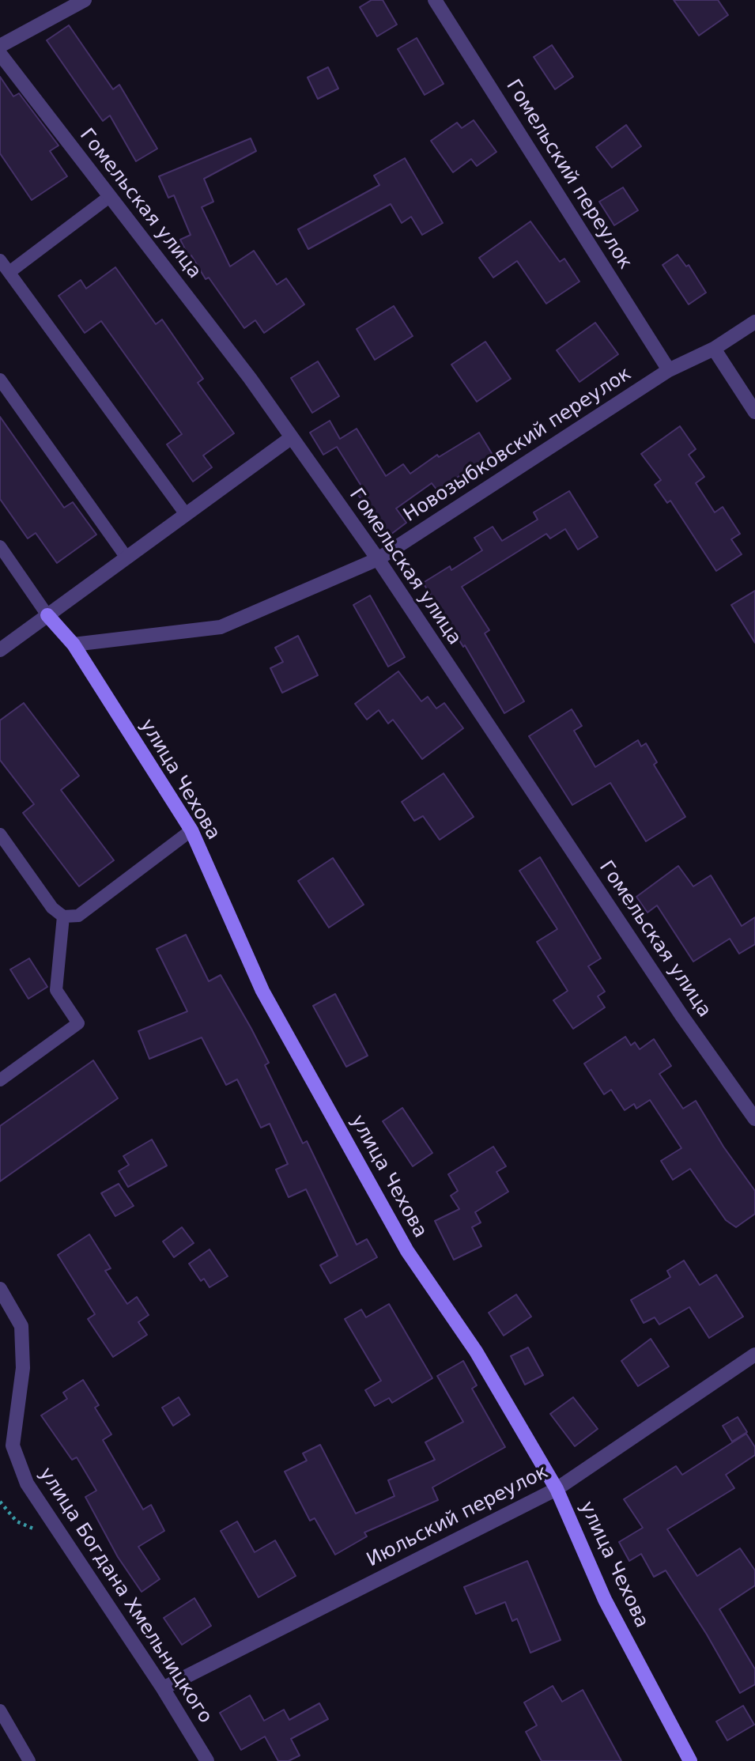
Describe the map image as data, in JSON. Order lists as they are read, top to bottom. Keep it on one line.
{"streets":{"street":["Гомельский переулок","Гомельская улица","Новозыбковский переулок","улица Чехова","Июльский переулок","улица Богдана Хмельницкого"]},"crossings":[["Гомельский переулок","Новозыбковский переулок"],["Гомельская улица","Новозыбковский переулок"],["Новозыбковский переулок","улица Чехова"],["улица Чехова","Июльский переулок"],["Июльский переулок","улица Богдана Хмельницкого"]]}
